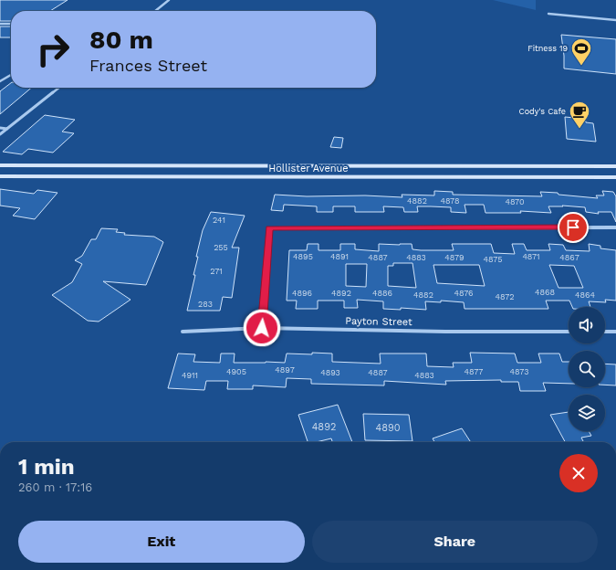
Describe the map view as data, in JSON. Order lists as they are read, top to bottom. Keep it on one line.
{"streets":{"main road":["Hollister Avenue"],"street":["Payton Street"]},"places":{"sports":["Fitness 19"],"cafe":["Cody's Cafe"]},"house_numbers":["4882","4878","4870","241","255","4895","4891","4871","4887","4883","4879","4867","4875","271","4868","4896","4892","4886","4876","4882","4864","4872","283","4897","4905","4877","4873","4893","4887","4911","4883","4892","4890"],"page":{"turn":["80 m","Frances Street"],"heading":["1 min","260 m · 17:16"],"buttons":["Exit","Share"]}}
